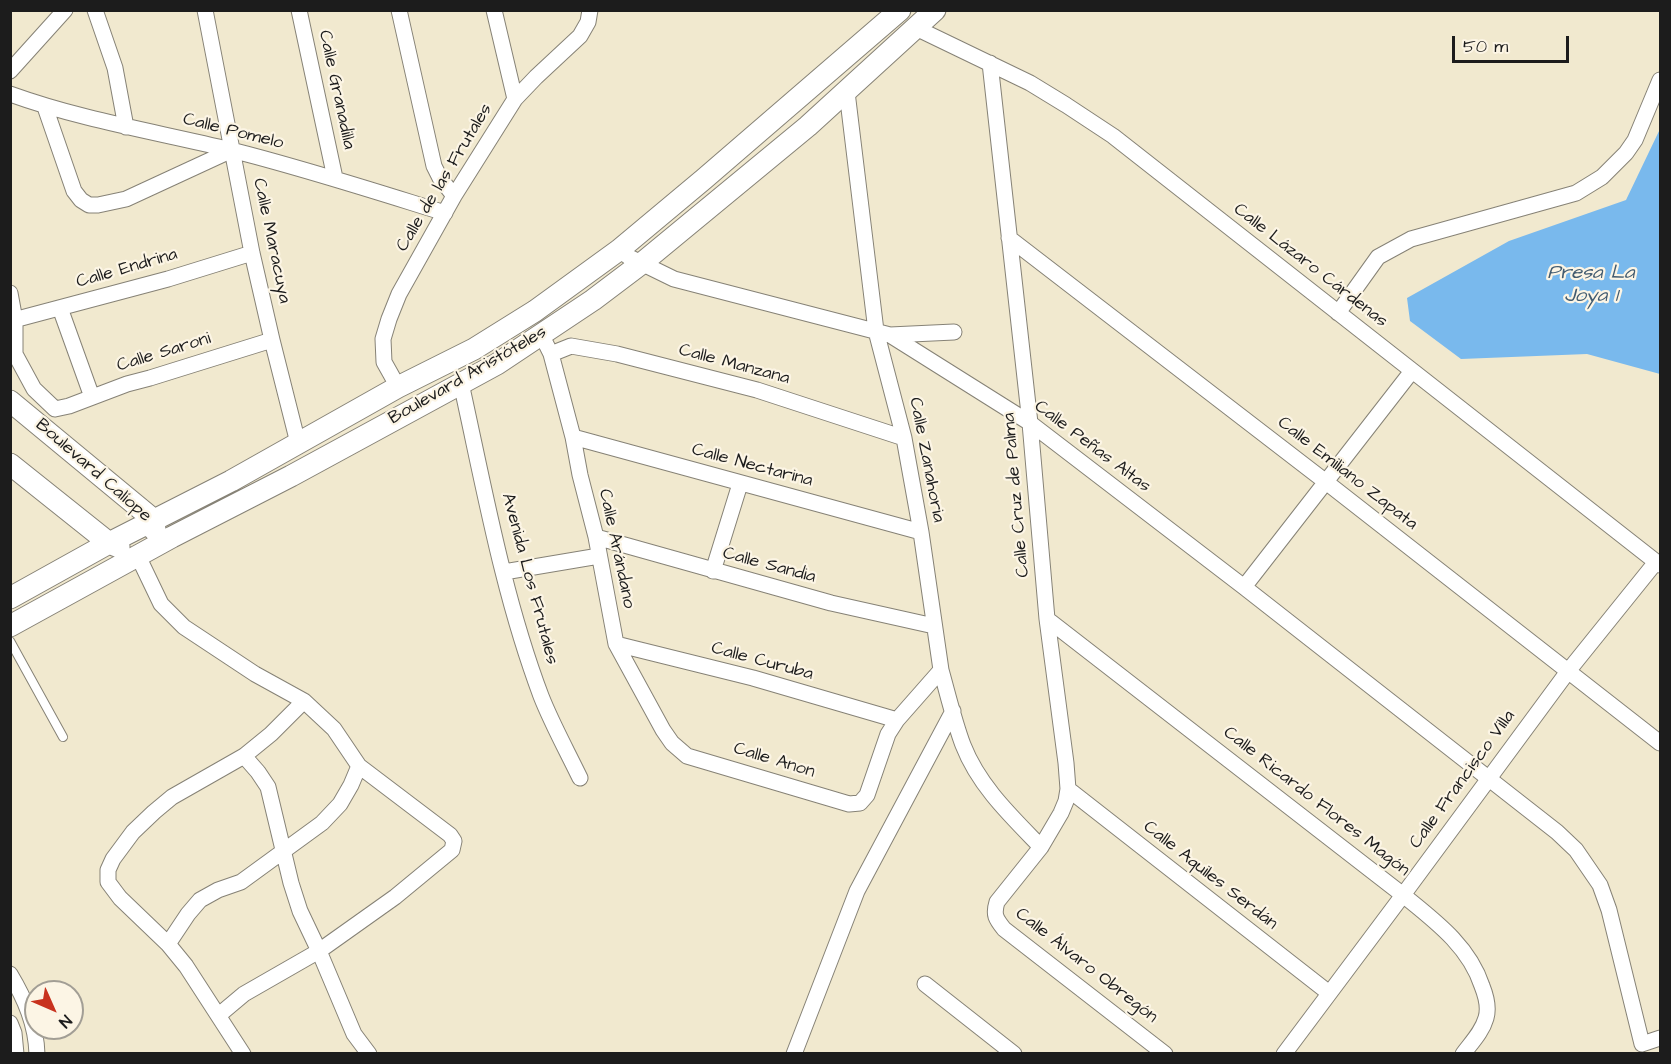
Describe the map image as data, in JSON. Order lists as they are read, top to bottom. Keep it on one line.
{"streets":{"street":["Calle Granadilla","Calle Pomelo","Calle de las Frutales","Calle Maracuya","Calle Lázaro Cárdenas","Calle Endrina","Calle Saroni","Calle Manzana","Boulevard Aristóteles","Calle Peñas Altas","Calle Zanahoria","Calle Nectarina","Boulevard Calíope","Calle Emiliano Zapata","Calle Cruz de Palma","Calle Arándano","Calle Sandia","Avenida Los Frutales","Calle Curuba","Calle Anon","Calle Francisco Villa","Calle Ricardo Flores Magón","Calle Aquiles Serdán","Calle Álvaro Obregón"]},"crossings":[["Calle Granadilla","Calle Pomelo"],["Calle Pomelo","Calle de las Frutales"],["Calle Pomelo","Calle Maracuya"],["Calle de las Frutales","Boulevard Aristóteles"],["Calle Maracuya","Calle Endrina"],["Calle Maracuya","Calle Saroni"],["Calle Maracuya","Boulevard Aristóteles"],["Calle Lázaro Cárdenas","Boulevard Aristóteles"],["Calle Lázaro Cárdenas","Calle Cruz de Palma"],["Calle Lázaro Cárdenas","Calle Francisco Villa"],["Calle Saroni","Boulevard Calíope"],["Calle Manzana","Calle Zanahoria"],["Calle Manzana","Calle Arándano"],["Boulevard Aristóteles","Calle Peñas Altas"],["Boulevard Aristóteles","Calle Zanahoria"],["Boulevard Aristóteles","Boulevard Calíope"],["Boulevard Aristóteles","Calle Arándano"],["Boulevard Aristóteles","Avenida Los Frutales"],["Calle Peñas Altas","Calle Zanahoria"],["Calle Peñas Altas","Calle Cruz de Palma"],["Calle Peñas Altas","Calle Francisco Villa"],["Calle Zanahoria","Calle Nectarina"],["Calle Zanahoria","Calle Cruz de Palma"],["Calle Zanahoria","Calle Sandia"],["Calle Nectarina","Calle Arándano"],["Calle Emiliano Zapata","Calle Cruz de Palma"],["Calle Emiliano Zapata","Calle Francisco Villa"],["Calle Cruz de Palma","Calle Ricardo Flores Magón"],["Calle Cruz de Palma","Calle Aquiles Serdán"],["Calle Cruz de Palma","Calle Álvaro Obregón"],["Calle Arándano","Calle Sandia"],["Calle Arándano","Calle Curuba"],["Calle Arándano","Calle Anon"],["Calle Curuba","Calle Anon"],["Calle Francisco Villa","Calle Ricardo Flores Magón"],["Calle Francisco Villa","Calle Aquiles Serdán"]],"water":["Presa La Joya 1"],"scale_bar":"50 m","north":"bottom right"}
